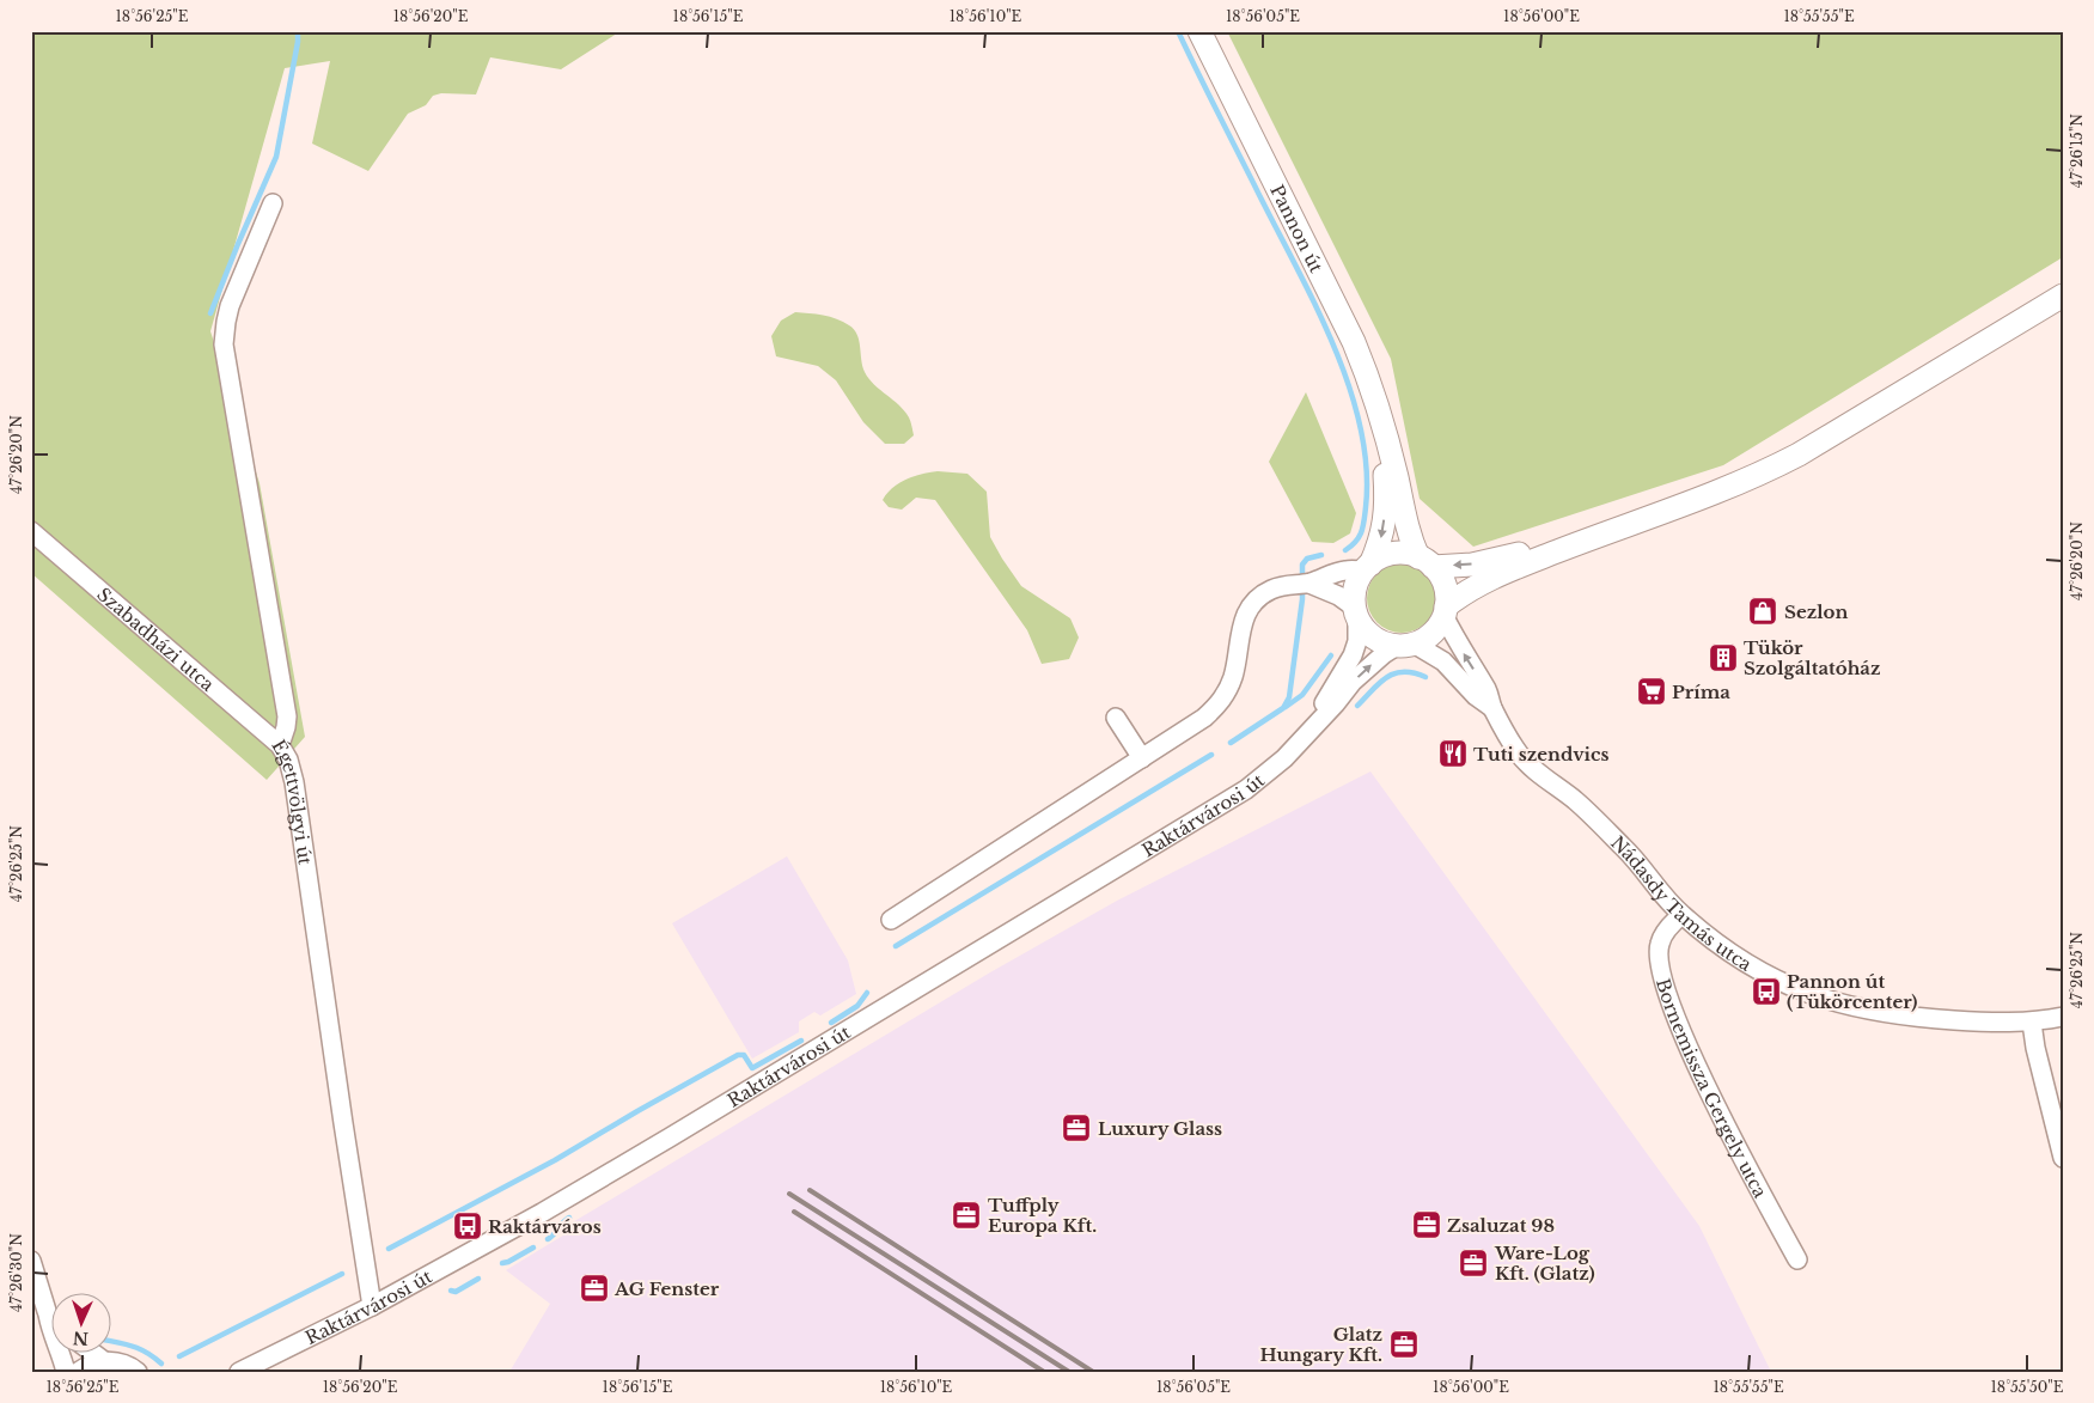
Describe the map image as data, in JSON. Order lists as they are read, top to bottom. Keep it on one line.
{"streets":{"main road":["Pannon út","Raktárvárosi út"],"street":["Szabadházi utca","Égettvölgyi út","Nádasdy Tamás utca","Bornemissza Gergely utca"]},"crossings":[["Pannon út","Raktárvárosi út"],["Pannon út","Nádasdy Tamás utca"],["Szabadházi utca","Égettvölgyi út"],["Égettvölgyi út","Raktárvárosi út"],["Raktárvárosi út","Nádasdy Tamás utca"],["Nádasdy Tamás utca","Bornemissza Gergely utca"]],"places":{"shop":["Sezlon"],"building":["Tükör Szolgáltatóház"],"supermarket":["Príma"],"restaurant":["Tuti szendvics"],"bus stop":["Pannon út (Tükörcenter)","Raktárváros"],"office":["Luxury Glass","Tuffply Europa Kft.","Zsaluzat 98","Ware-Log Kft. (Glatz)","AG Fenster","Glatz Hungary Kft."]},"north":"bottom","coordinates":["18°56'25\"E","18°56'20\"E","18°56'15\"E","18°56'10\"E","18°56'05\"E","18°56'00\"E","18°55'55\"E","47°26'15\"N","47°26'20\"N","47°26'25\"N","47°26'30\"N","18°55'50\"E"]}
